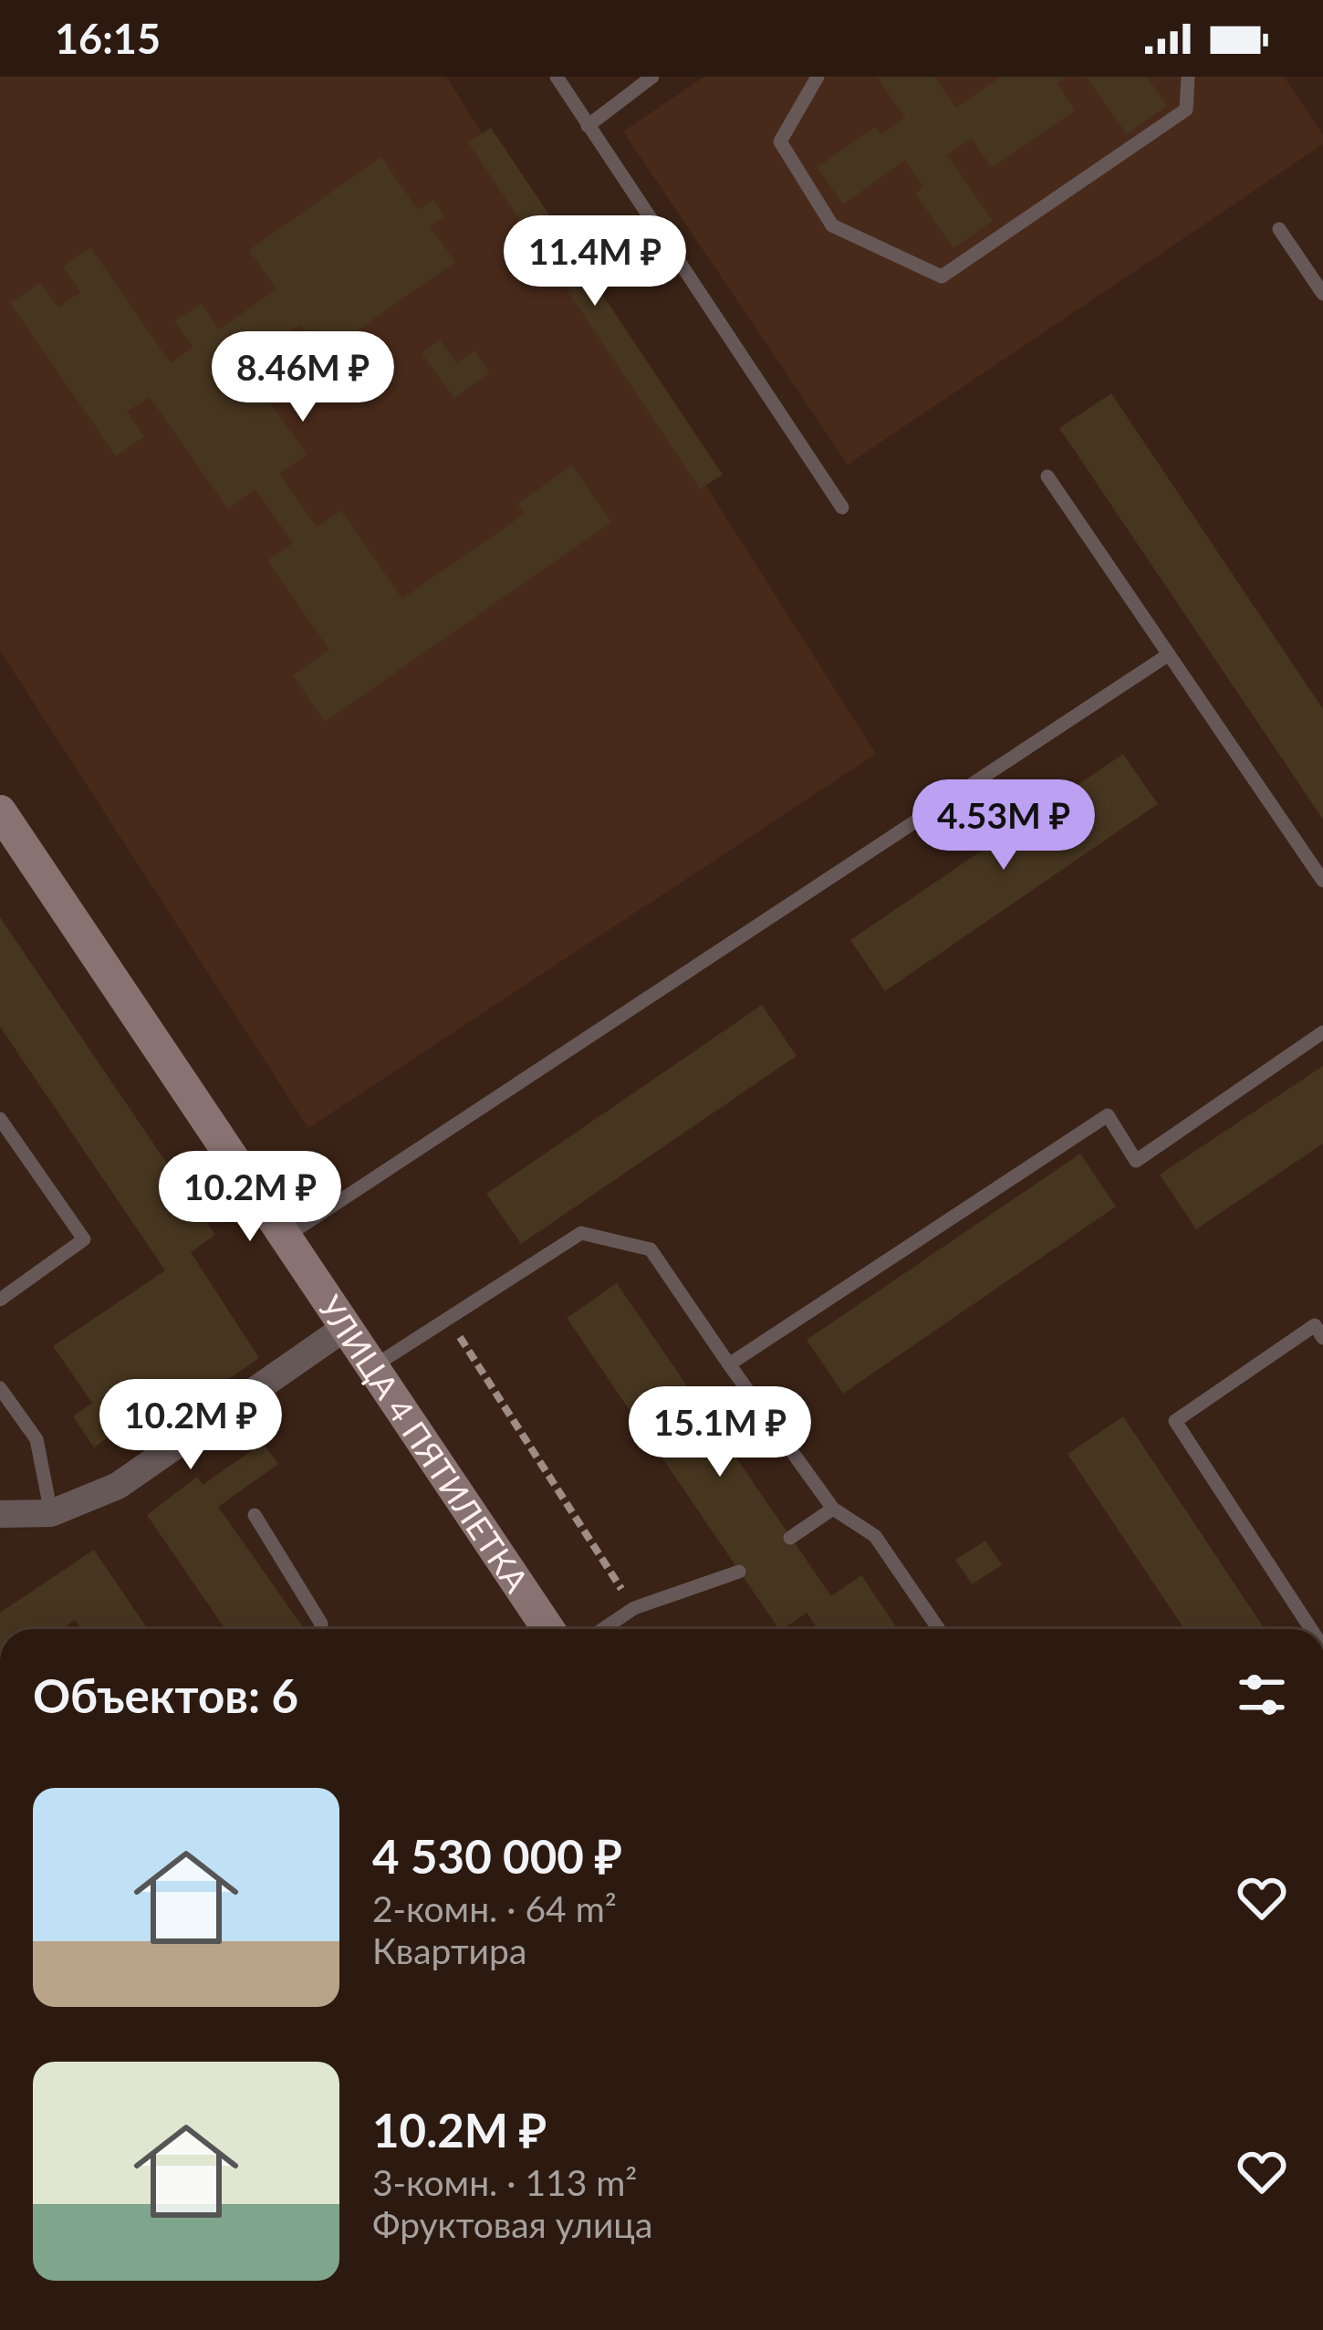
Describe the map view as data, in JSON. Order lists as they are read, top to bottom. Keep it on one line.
{"streets":{"main road":["УЛИЦА 4 ПЯТИЛЕТКА"]},"page":{"status":"16:15","price":["11.4M ₽","8.46M ₽","4.53M ₽","10.2M ₽","10.2M ₽","15.1M ₽"],"heading":"Объектов: 6","list":[{"name":"4 530 000 ₽","note":"2-комн. · 64 m² · Квартира"},{"name":"10.2M ₽","note":"3-комн. · 113 m² · Фруктовая улица"}]}}
